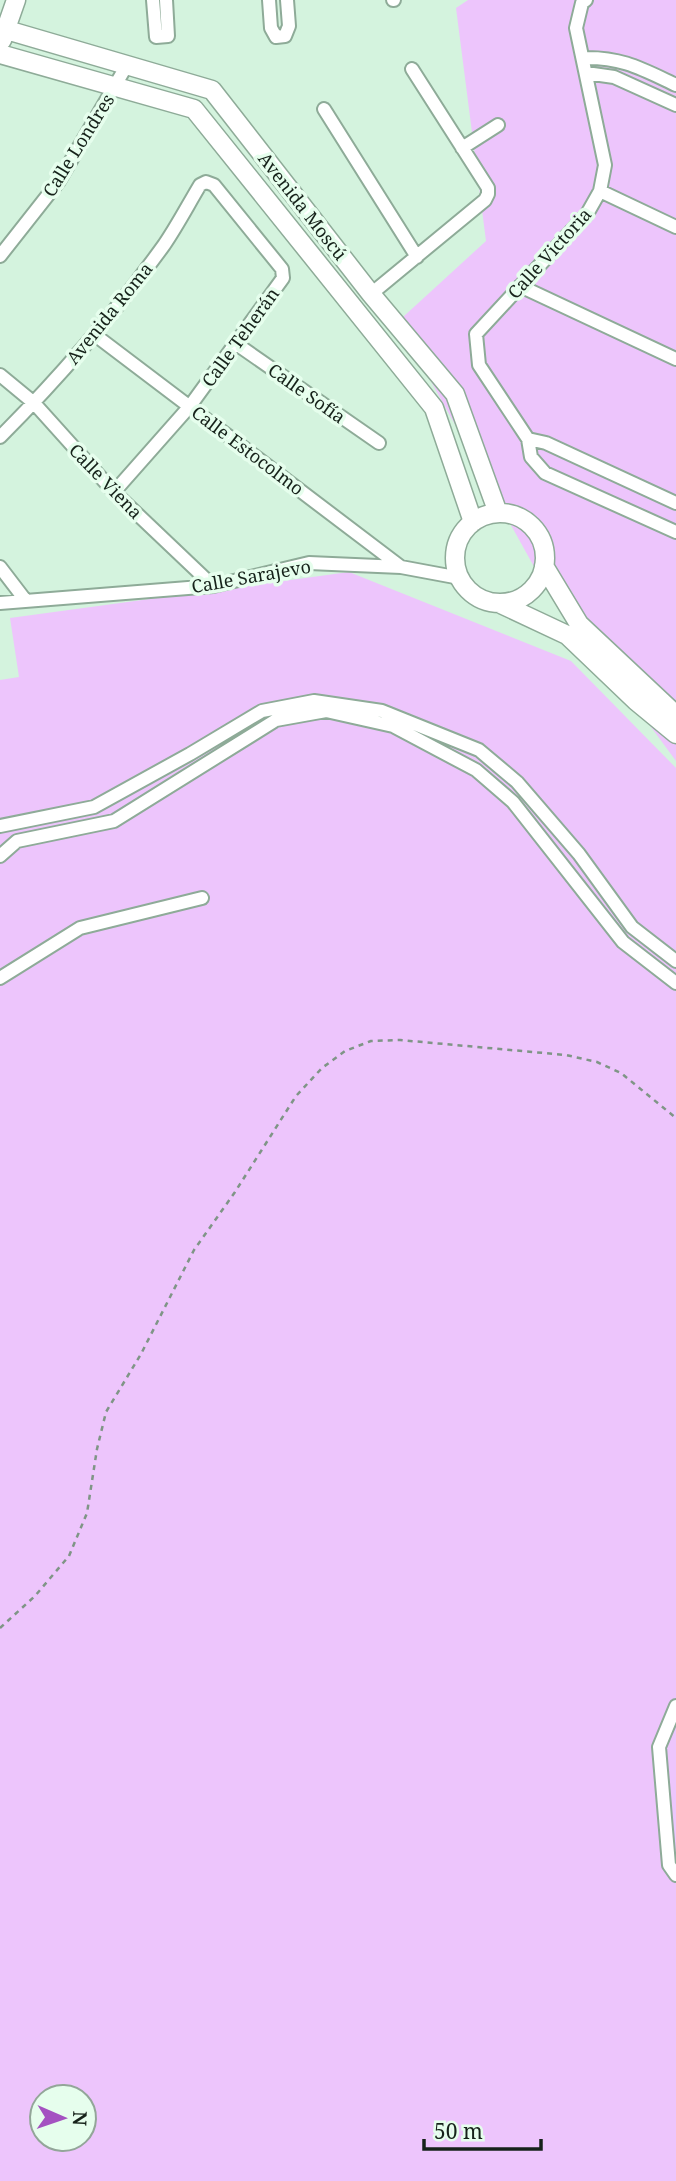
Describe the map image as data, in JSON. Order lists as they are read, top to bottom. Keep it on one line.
{"streets":{"street":["Calle Londres","Avenida Moscú","Calle Victoria","Avenida Roma","Calle Teherán","Calle Sofía","Calle Estocolmo","Calle Viena","Calle Sarajevo"]},"crossings":[["Calle Londres","Avenida Moscú"],["Avenida Moscú","Calle Sarajevo"],["Avenida Roma","Calle Teherán"],["Avenida Roma","Calle Estocolmo"],["Avenida Roma","Calle Viena"],["Calle Teherán","Calle Sofía"],["Calle Teherán","Calle Estocolmo"],["Calle Teherán","Calle Viena"],["Calle Estocolmo","Calle Sarajevo"],["Calle Viena","Calle Sarajevo"]],"scale_bar":"50 m","north":"right"}
